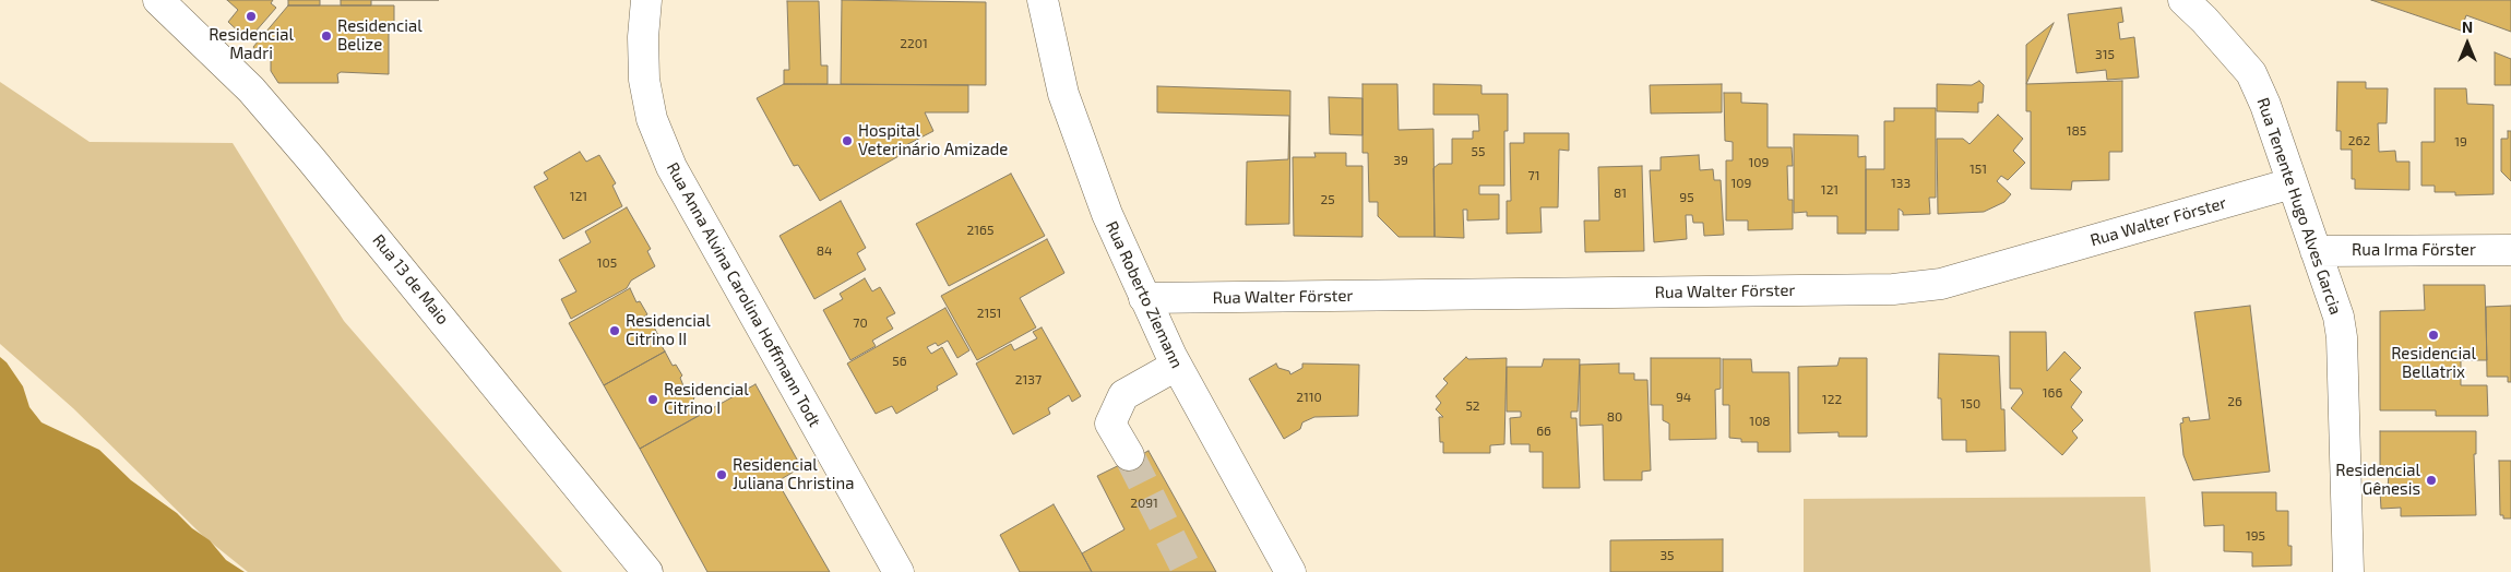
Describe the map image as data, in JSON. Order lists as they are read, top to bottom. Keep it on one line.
{"streets":{"street":["Rua Tenente Hugo Alves Garcia","Rua Walter Förster","Rua Irma Förster","Rua 13 de Maio","Rua Anna Alvina Carolina Hoffmann Todt","Rua Roberto Ziemann"]},"crossings":[["Rua Tenente Hugo Alves Garcia","Rua Walter Förster"],["Rua Tenente Hugo Alves Garcia","Rua Irma Förster"],["Rua Walter Förster","Rua Roberto Ziemann"]],"places":["Residencial Madri","Residencial Belize","Hospital Veterinário Amizade","Residencial Citrino II","Residencial Bellatrix","Residencial Citrino I","Residencial Juliana Christina","Residencial Gênesis"],"house_numbers":["2201","315","185","262","19","55","39","109","151","71","109","133","121","81","121","95","25","2165","84","105","2151","70","56","2137","166","2110","94","122","26","150","52","80","108","66","2091","195","35"],"north":"top"}
